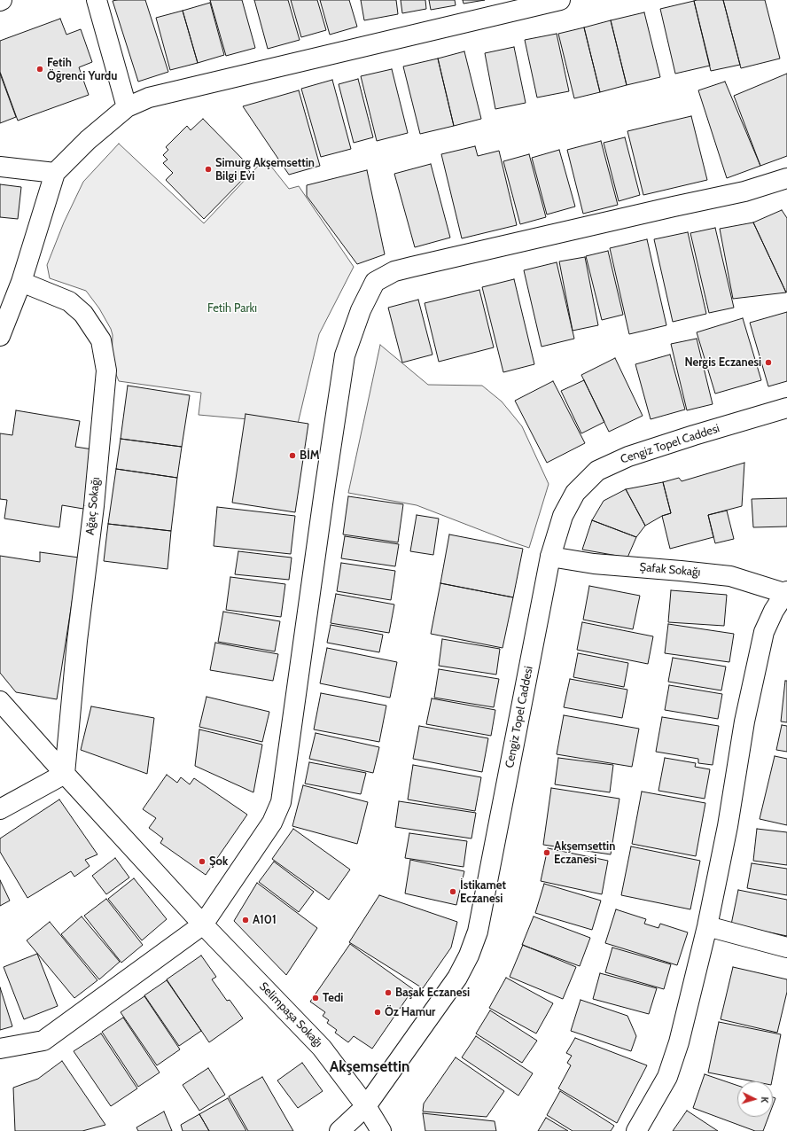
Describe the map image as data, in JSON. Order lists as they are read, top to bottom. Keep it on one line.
{"streets":{"street":["Cengiz Topel Caddesi","Ağaç Sokağı","Şafak Sokağı","Selimpaşa Sokağı"]},"crossings":[["Cengiz Topel Caddesi","Şafak Sokağı"],["Cengiz Topel Caddesi","Selimpaşa Sokağı"],["Ağaç Sokağı","Selimpaşa Sokağı"]],"districts":["Akşemsettin"],"parks":["Fetih Parkı"],"places":["Fetih Öğrenci Yurdu","Simurg Akşemsettin Bilgi Evi","Nergis Eczanesi","BİM","Akşemsettin Eczanesi","Şok","İstikamet Eczanesi","A101","Başak Eczanesi","Tedi","Öz Hamur"],"north":"right"}
